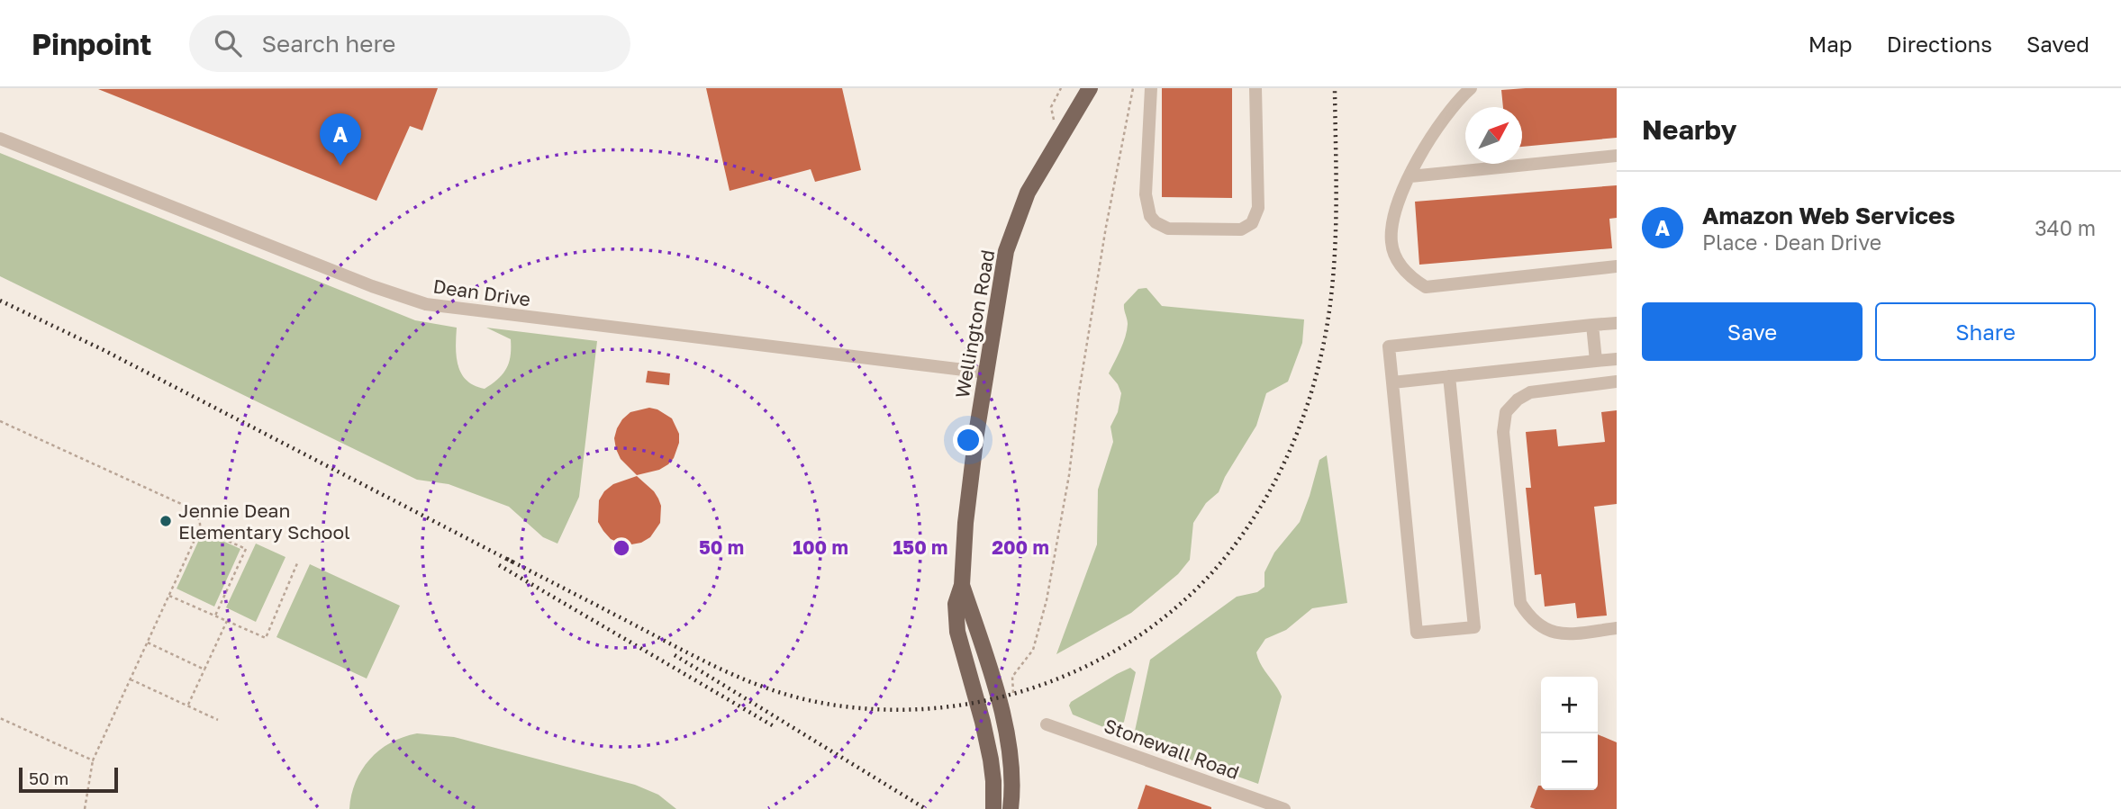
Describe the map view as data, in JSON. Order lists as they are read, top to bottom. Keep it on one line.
{"streets":{"main road":["Wellington Road"],"street":["Dean Drive","Stonewall Road"]},"crossings":[["Dean Drive","Wellington Road"]],"places":["Jennie Dean Elementary School"],"scale_bar":"50 m","north":"top right","page":{"header":"Pinpoint","search":"Search here","nav":["Map","Directions","Saved"],"heading":"Nearby","pins":"A","list":[{"mark":"A","name":"Amazon Web Services","note":"Place · Dean Drive","value":"340 m"}],"buttons":["Save","Share"],"map_buttons":["+","−"],"scale":"50 m"},"rings":["50 m","100 m","150 m","200 m"]}
